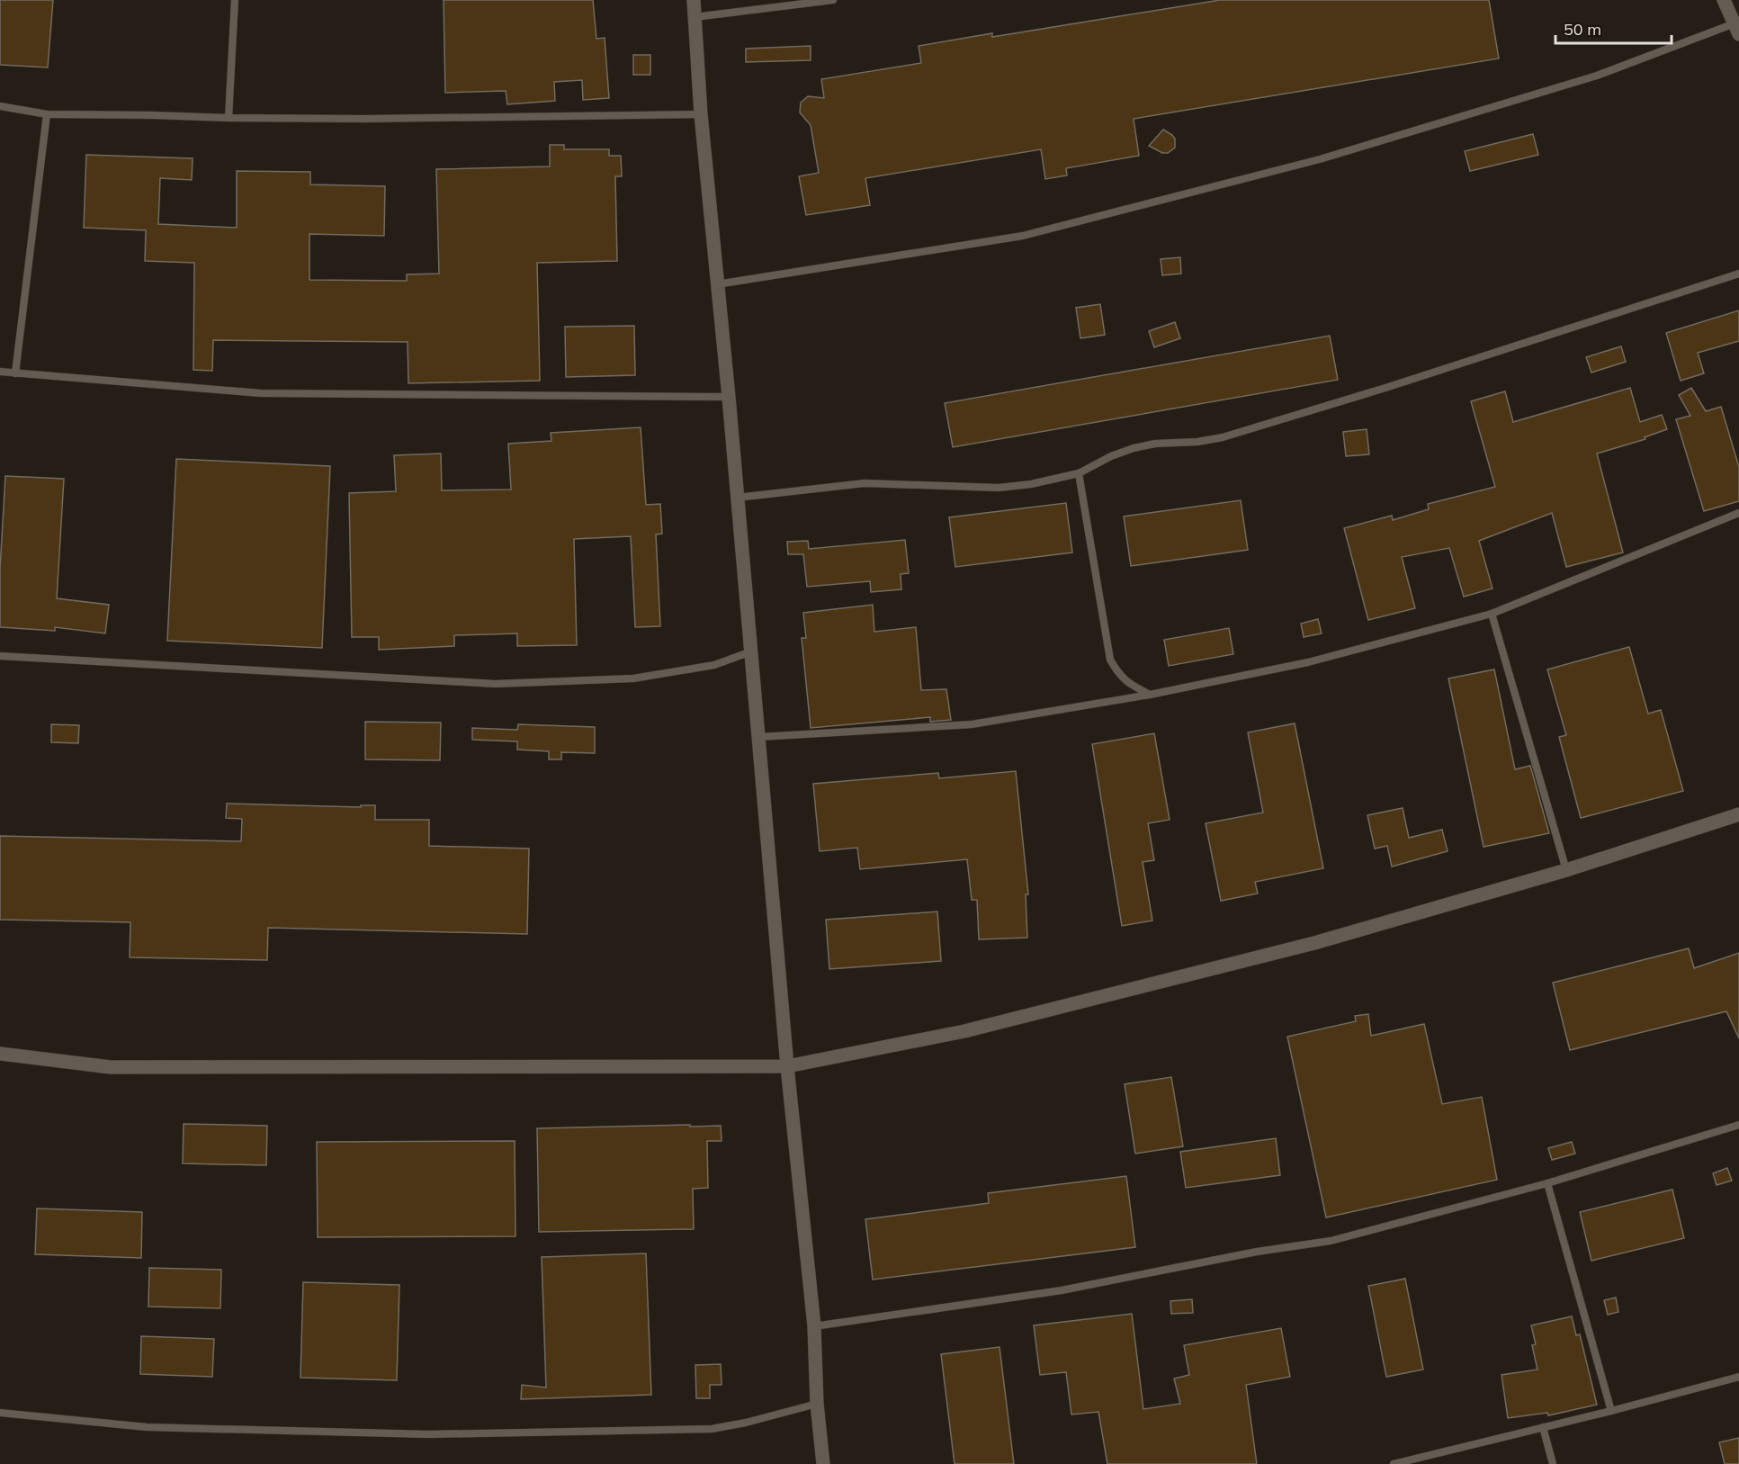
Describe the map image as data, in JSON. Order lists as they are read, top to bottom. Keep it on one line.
{"scale_bar":"50 m"}
